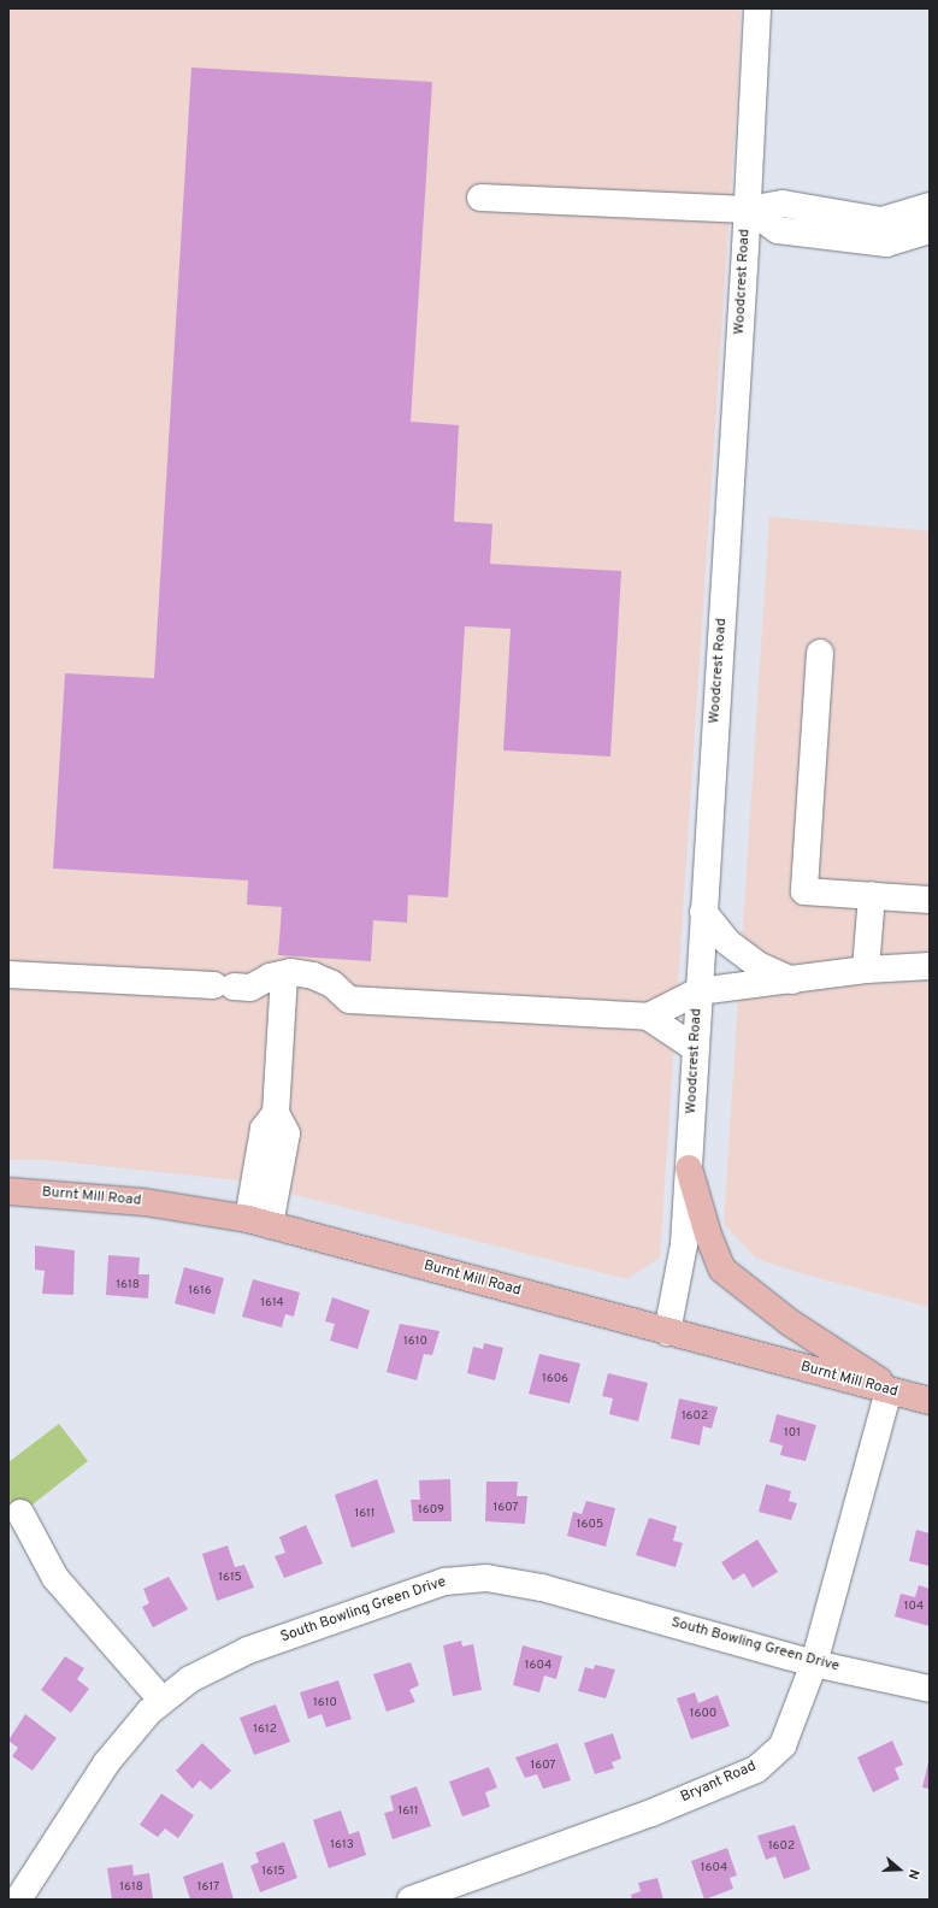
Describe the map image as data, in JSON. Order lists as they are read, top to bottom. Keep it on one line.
{"streets":{"main road":["Burnt Mill Road"],"street":["Woodcrest Road","South Bowling Green Drive","Bryant Road"]},"crossings":[["Woodcrest Road","Burnt Mill Road"],["Burnt Mill Road","Bryant Road"],["South Bowling Green Drive","Bryant Road"]],"house_numbers":["1618","1616","1614","1610","1606","1602","101","1607","1609","1611","1605","1615","104","1604","1610","1600","1612","1607","1611","1613","1602","1604","1615","1618","1617"],"north":"right"}
